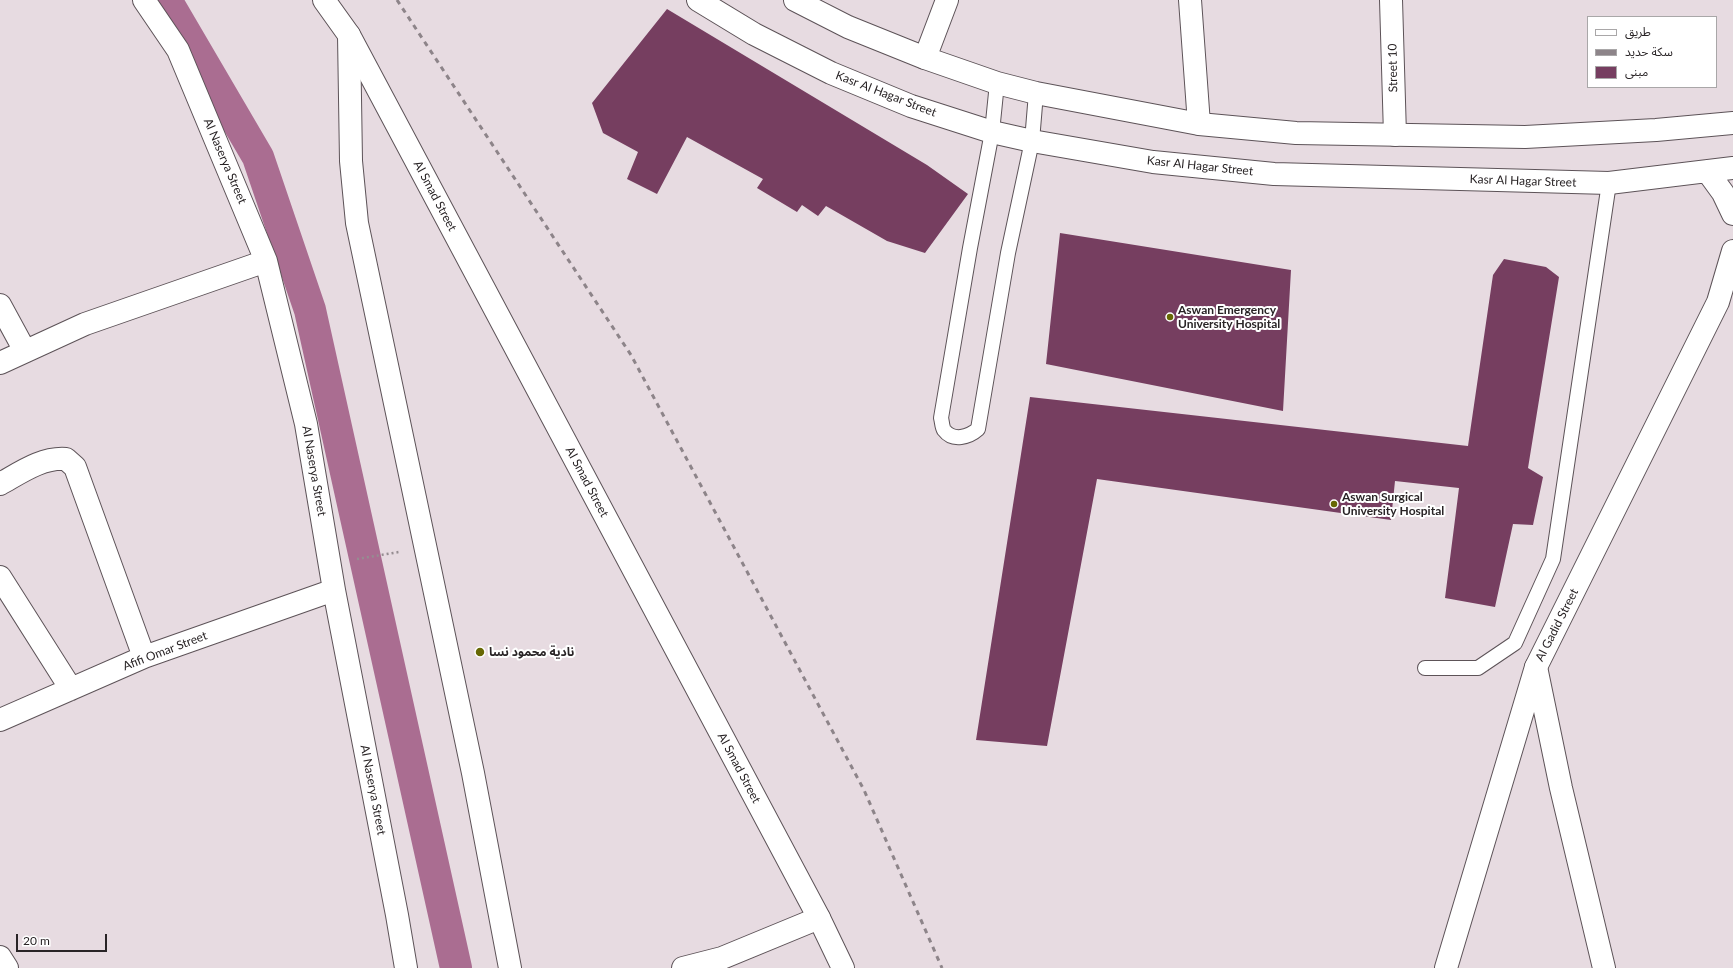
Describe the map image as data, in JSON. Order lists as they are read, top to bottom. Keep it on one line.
{"streets":{"main road":["Street 10","Kasr Al Hagar Street","Al Naserya Street","Al Smad Street","Al Gadid Street","Afifi Omar Street"]},"crossings":[["Al Naserya Street","Afifi Omar Street"]],"places":["Aswan Emergency University Hospital","Aswan Surgical University Hospital","نادية محمود نسا"],"legend":["طريق","سكة حديد","مبنى"],"scale_bar":"20 m"}
